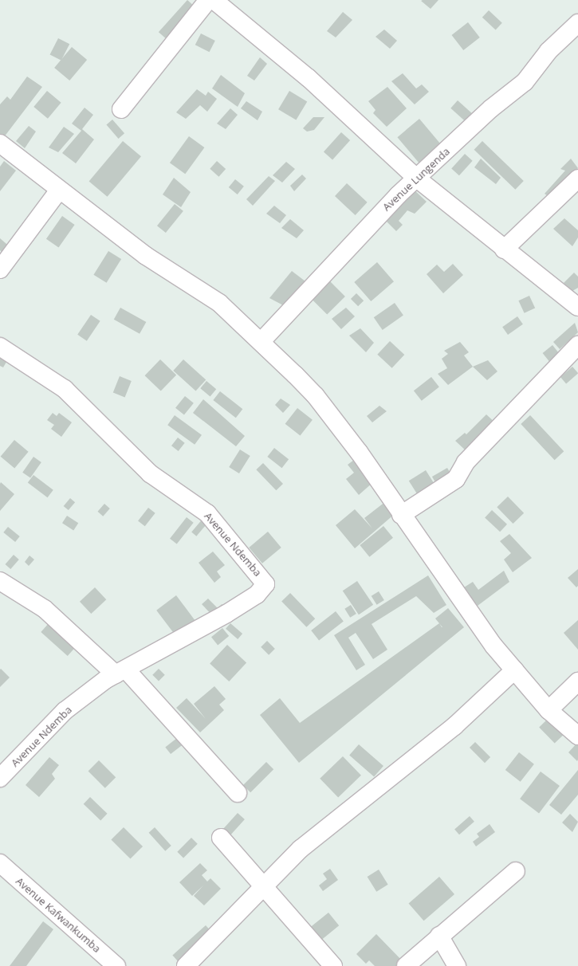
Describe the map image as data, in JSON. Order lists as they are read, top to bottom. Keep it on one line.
{"streets":{"street":["Avenue Lungenda","Avenue Ndemba","Avenue Kafwankumba"]}}
